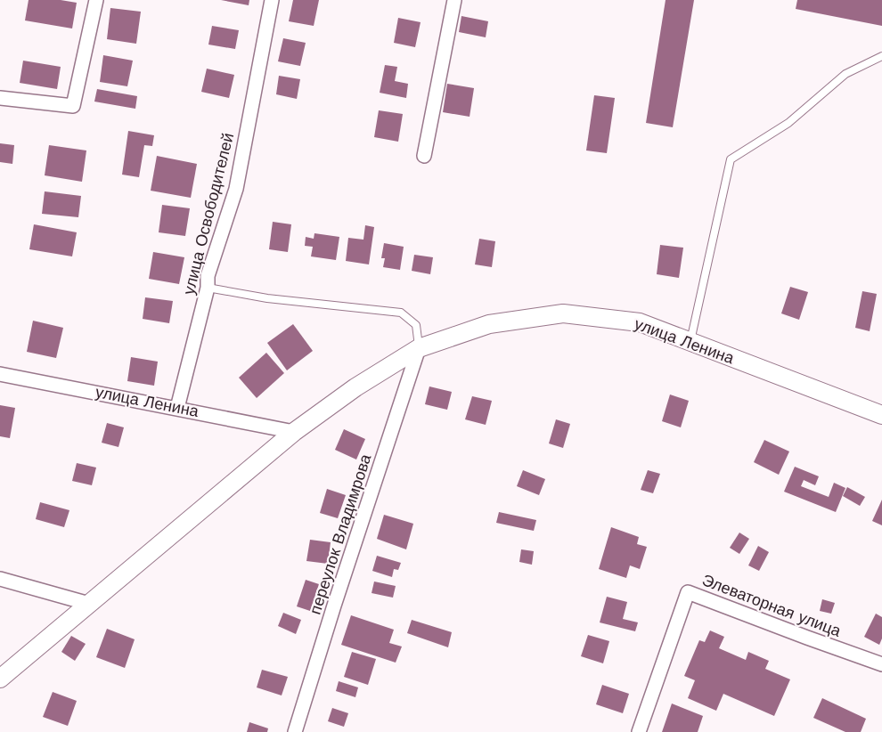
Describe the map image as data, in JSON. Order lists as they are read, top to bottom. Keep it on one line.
{"streets":{"main road":["улица Ленина"],"street":["улица Освободителей","переулок Владимрова","Элеваторная улица"]},"crossings":[["улица Освободителей","улица Ленина"],["улица Ленина","переулок Владимрова"]]}
